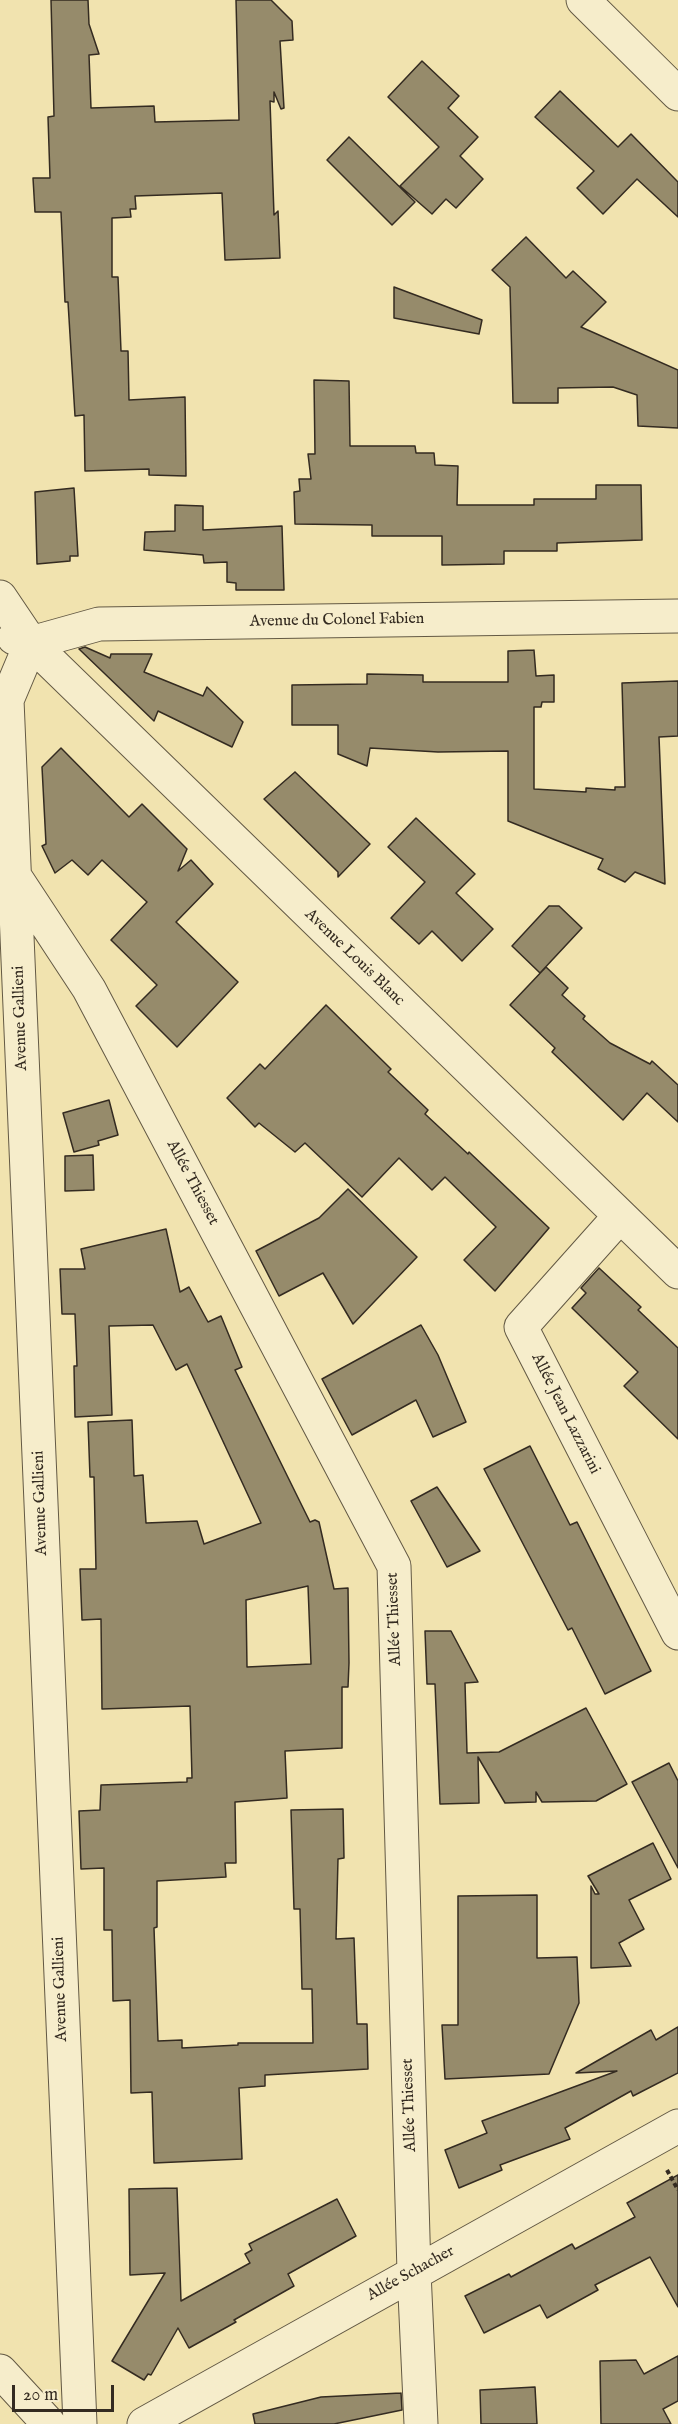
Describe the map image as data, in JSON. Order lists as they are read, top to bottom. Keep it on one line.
{"streets":{"street":["Avenue du Colonel Fabien","Avenue Louis Blanc","Avenue Gallieni","Allée Thiesset","Allée Jean Lazzarini","Allée Schacher"]},"crossings":[["Avenue du Colonel Fabien","Avenue Louis Blanc"],["Avenue du Colonel Fabien","Avenue Gallieni"],["Avenue Louis Blanc","Avenue Gallieni"],["Avenue Louis Blanc","Allée Jean Lazzarini"],["Avenue Gallieni","Allée Thiesset"],["Allée Thiesset","Allée Schacher"]],"scale_bar":"20 m"}
